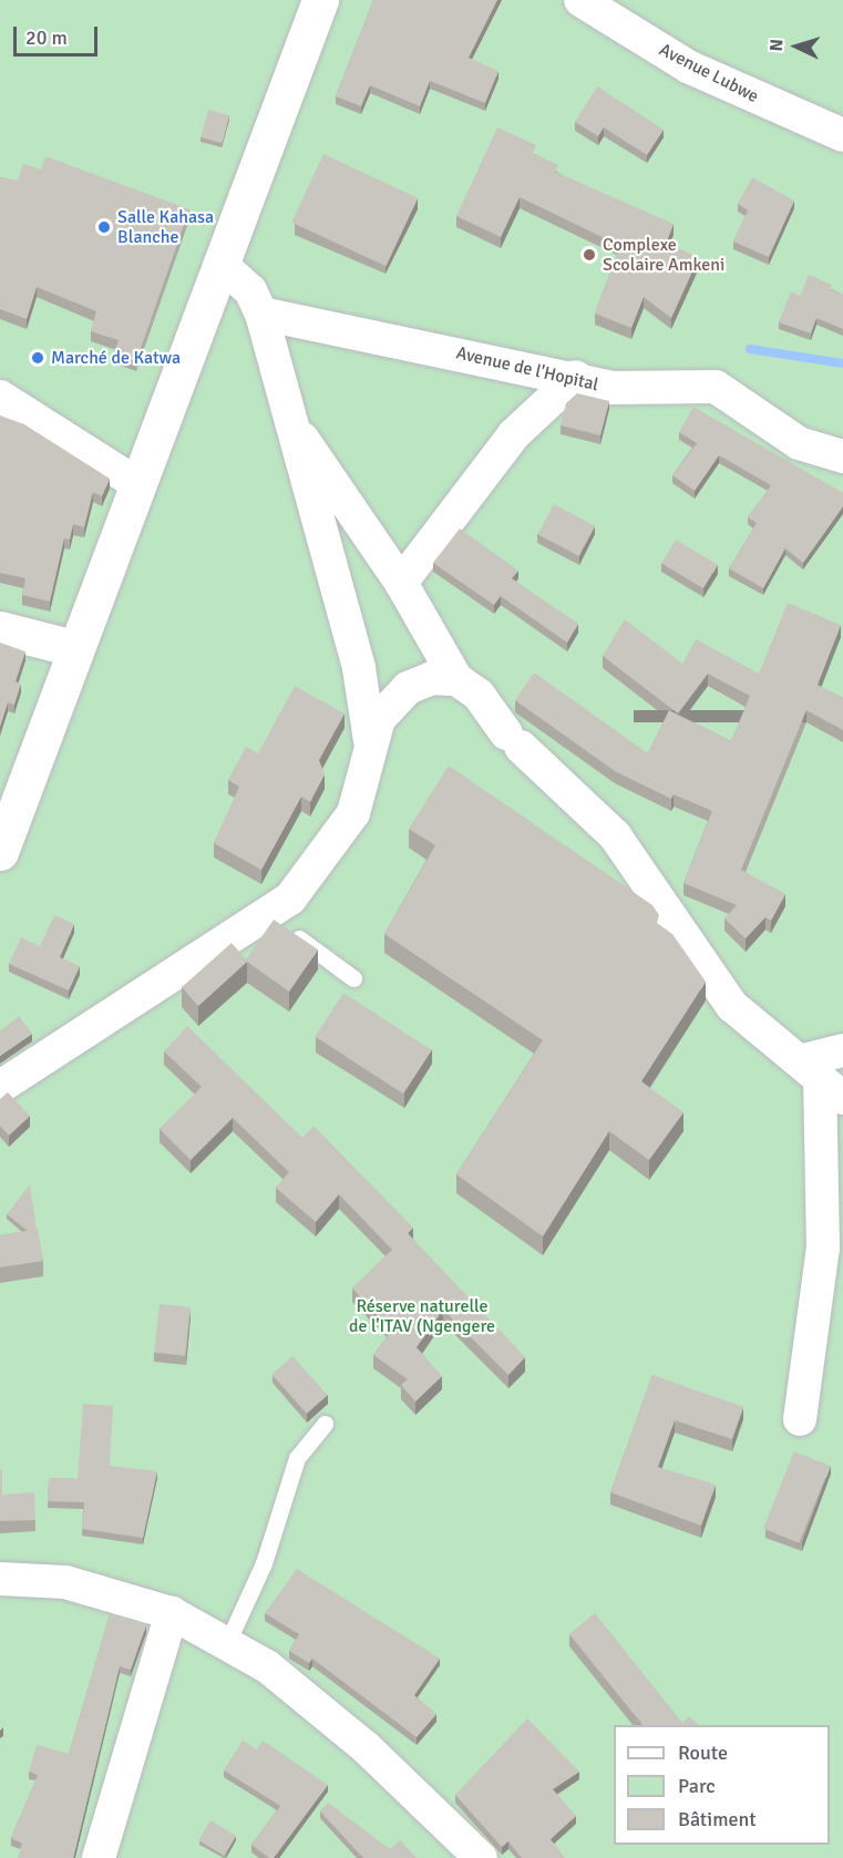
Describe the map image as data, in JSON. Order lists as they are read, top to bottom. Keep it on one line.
{"streets":{"street":["Avenue Lubwe","Avenue de l'Hopital"]},"parks":["Réserve naturelle de l'ITAV (Ngengere"],"places":["Salle Kahasa Blanche","Complexe Scolaire Amkeni","Marché de Katwa"],"legend":["Route","Parc","Bâtiment"],"scale_bar":"20 m","north":"left"}
